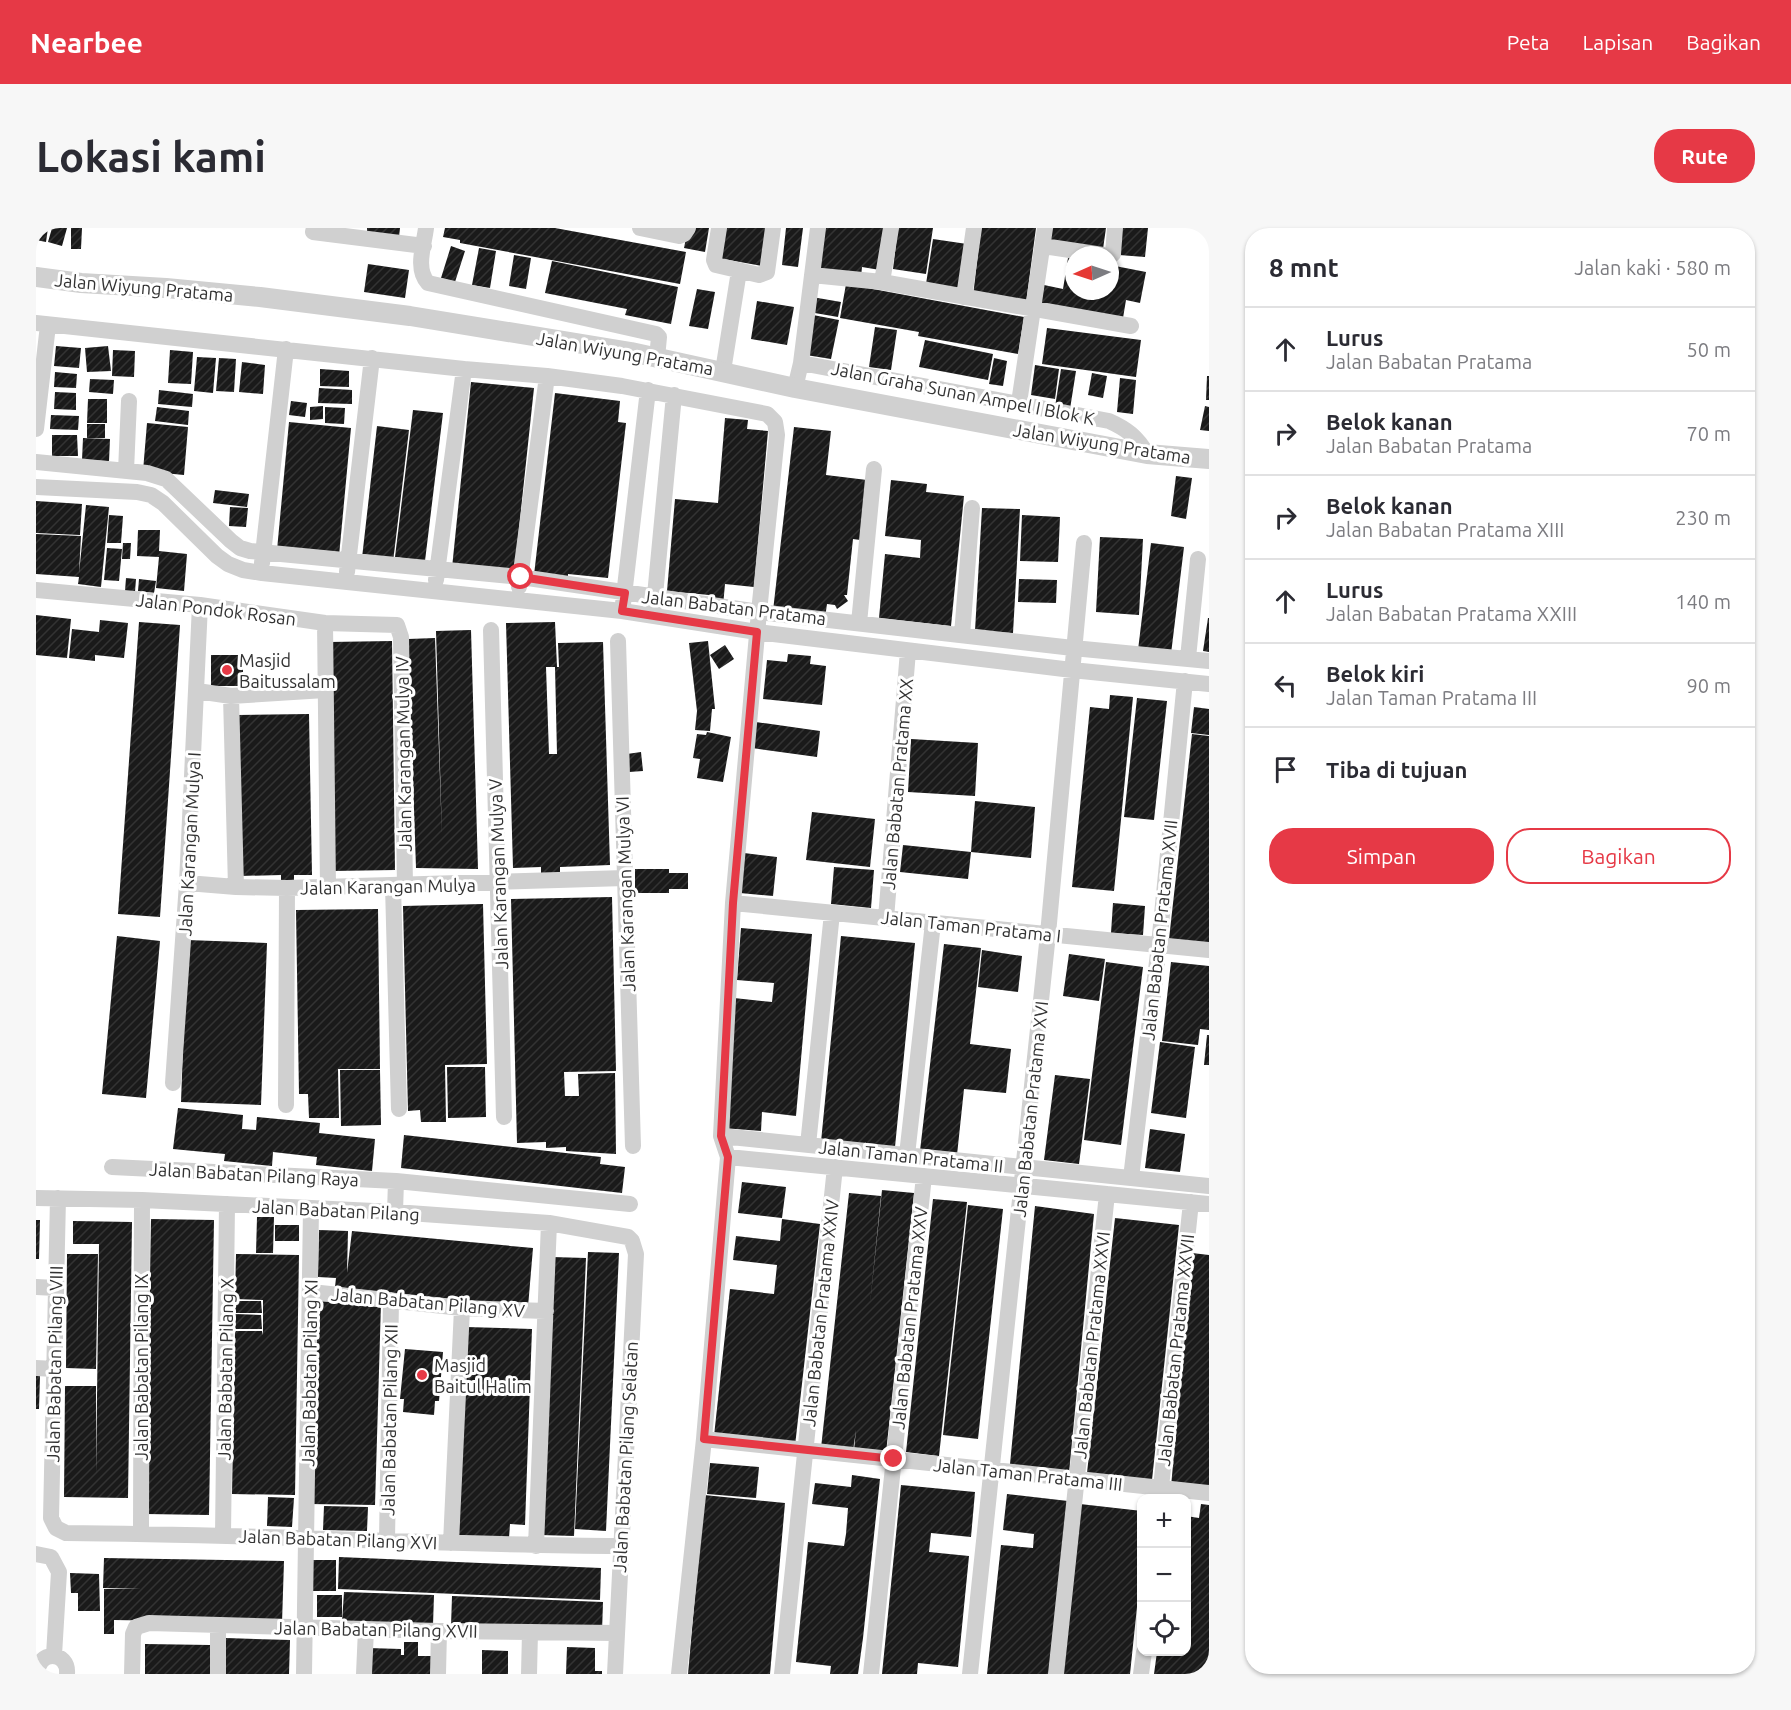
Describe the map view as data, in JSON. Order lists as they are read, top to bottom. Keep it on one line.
{"streets":{"street":["Jalan Wiyung Pratama","Jalan Graha Sunan Ampel I Blok K","Jalan Babatan Pratama","Jalan Pondok Rosan","Jalan Karangan Mulya IV","Jalan Babatan Pratama XX","Jalan Karangan Mulya I","Jalan Karangan Mulya V","Jalan Karangan Mulya","Jalan Karangan Mulya VI","Jalan Taman Pratama I","Jalan Babatan Pratama XVII","Jalan Babatan Pratama XVI","Jalan Taman Pratama II","Jalan Babatan Pilang Raya","Jalan Babatan Pilang","Jalan Babatan Pilang XV","Jalan Babatan Pratama XXIV","Jalan Babatan Pratama XXV","Jalan Babatan Pratama XXVI","Jalan Babatan Pratama XXVII","Jalan Babatan Pilang VIII","Jalan Babatan Pilang IX","Jalan Babatan Pilang X","Jalan Babatan Pilang XI","Jalan Babatan Pilang XII","Jalan Babatan Pilang Selatan","Jalan Taman Pratama III","Jalan Babatan Pilang XVI","Jalan Babatan Pilang XVII"]},"crossings":[["Jalan Wiyung Pratama","Jalan Graha Sunan Ampel I Blok K"],["Jalan Wiyung Pratama","Jalan Babatan Pratama"],["Jalan Babatan Pratama","Jalan Babatan Pratama XX"],["Jalan Babatan Pratama","Jalan Babatan Pratama XVII"],["Jalan Babatan Pratama","Jalan Babatan Pratama XVI"],["Jalan Pondok Rosan","Jalan Karangan Mulya IV"],["Jalan Pondok Rosan","Jalan Karangan Mulya I"],["Jalan Karangan Mulya IV","Jalan Karangan Mulya"],["Jalan Babatan Pratama XX","Jalan Taman Pratama I"],["Jalan Karangan Mulya I","Jalan Karangan Mulya"],["Jalan Karangan Mulya V","Jalan Karangan Mulya"],["Jalan Karangan Mulya","Jalan Karangan Mulya VI"],["Jalan Taman Pratama I","Jalan Babatan Pratama XVII"],["Jalan Taman Pratama I","Jalan Babatan Pratama XVI"],["Jalan Babatan Pratama XVII","Jalan Taman Pratama II"],["Jalan Babatan Pratama XVI","Jalan Taman Pratama II"],["Jalan Babatan Pratama XVI","Jalan Taman Pratama III"],["Jalan Taman Pratama II","Jalan Babatan Pratama XXIV"],["Jalan Taman Pratama II","Jalan Babatan Pratama XXV"],["Jalan Taman Pratama II","Jalan Babatan Pratama XXVI"],["Jalan Taman Pratama II","Jalan Babatan Pratama XXVII"],["Jalan Babatan Pilang Raya","Jalan Babatan Pilang"],["Jalan Babatan Pilang","Jalan Babatan Pilang VIII"],["Jalan Babatan Pilang","Jalan Babatan Pilang IX"],["Jalan Babatan Pilang","Jalan Babatan Pilang X"],["Jalan Babatan Pilang","Jalan Babatan Pilang XI"],["Jalan Babatan Pilang","Jalan Babatan Pilang Selatan"],["Jalan Babatan Pilang XV","Jalan Babatan Pilang XI"],["Jalan Babatan Pilang XV","Jalan Babatan Pilang XII"],["Jalan Babatan Pratama XXIV","Jalan Taman Pratama III"],["Jalan Babatan Pratama XXV","Jalan Taman Pratama III"],["Jalan Babatan Pratama XXVI","Jalan Taman Pratama III"],["Jalan Babatan Pratama XXVII","Jalan Taman Pratama III"],["Jalan Babatan Pilang VIII","Jalan Babatan Pilang XVI"],["Jalan Babatan Pilang IX","Jalan Babatan Pilang XVI"],["Jalan Babatan Pilang X","Jalan Babatan Pilang XVI"],["Jalan Babatan Pilang XI","Jalan Babatan Pilang XVI"],["Jalan Babatan Pilang XI","Jalan Babatan Pilang XVII"],["Jalan Babatan Pilang XII","Jalan Babatan Pilang XVI"],["Jalan Babatan Pilang Selatan","Jalan Babatan Pilang XVI"],["Jalan Babatan Pilang Selatan","Jalan Babatan Pilang XVII"]],"places":["Masjid Baitussalam","Masjid Baitul Halim"],"north":"left","page":{"header":"Nearbee","nav":["Peta","Lapisan","Bagikan"],"buttons":["Rute",["Simpan","Bagikan"]],"title":"Lokasi kami","heading":["8 mnt","Jalan kaki · 580 m"],"list":[["Lurus","Jalan Babatan Pratama","50 m"],["Belok kanan","Jalan Babatan Pratama","70 m"],["Belok kanan","Jalan Babatan Pratama XIII","230 m"],["Lurus","Jalan Babatan Pratama XXIII","140 m"],["Belok kiri","Jalan Taman Pratama III","90 m"],"Tiba di tujuan"],"map_buttons":["+","−"]}}
